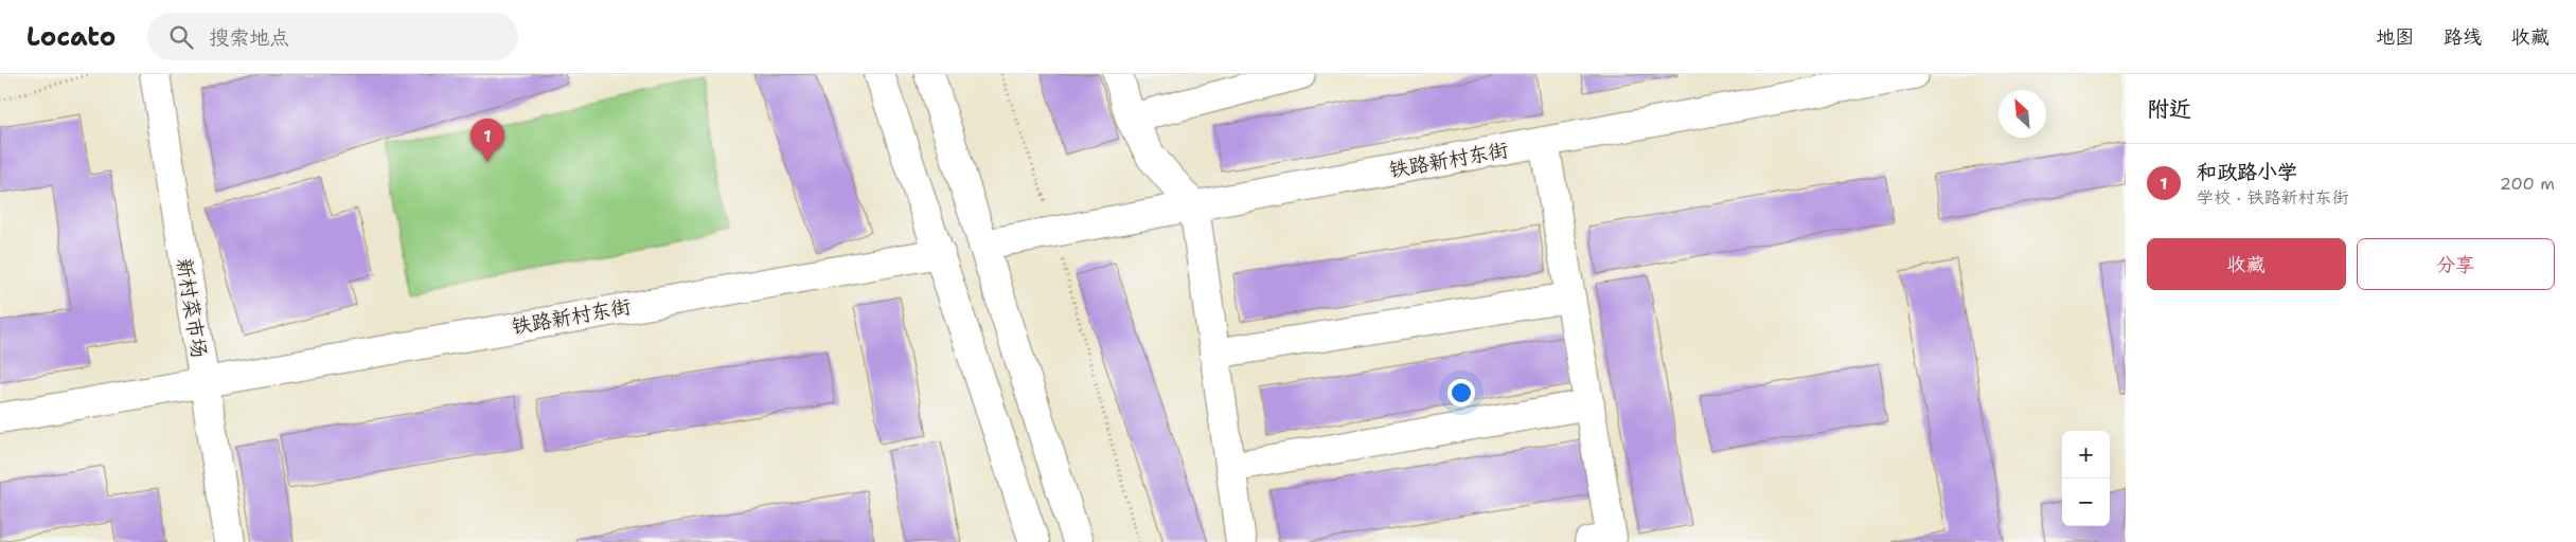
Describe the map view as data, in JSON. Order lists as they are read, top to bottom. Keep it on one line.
{"streets":{"street":["铁路新村东街","新村菜市场"]},"crossings":[["铁路新村东街","新村菜市场"]],"north":"top left","page":{"header":"Locato","search":"搜索地点","nav":["地图","路线","收藏"],"heading":"附近","pins":"1","list":[{"mark":"1","name":"和政路小学","note":"学校 · 铁路新村东街","value":"200 m"}],"buttons":["收藏","分享"],"map_buttons":["+","−"]}}
